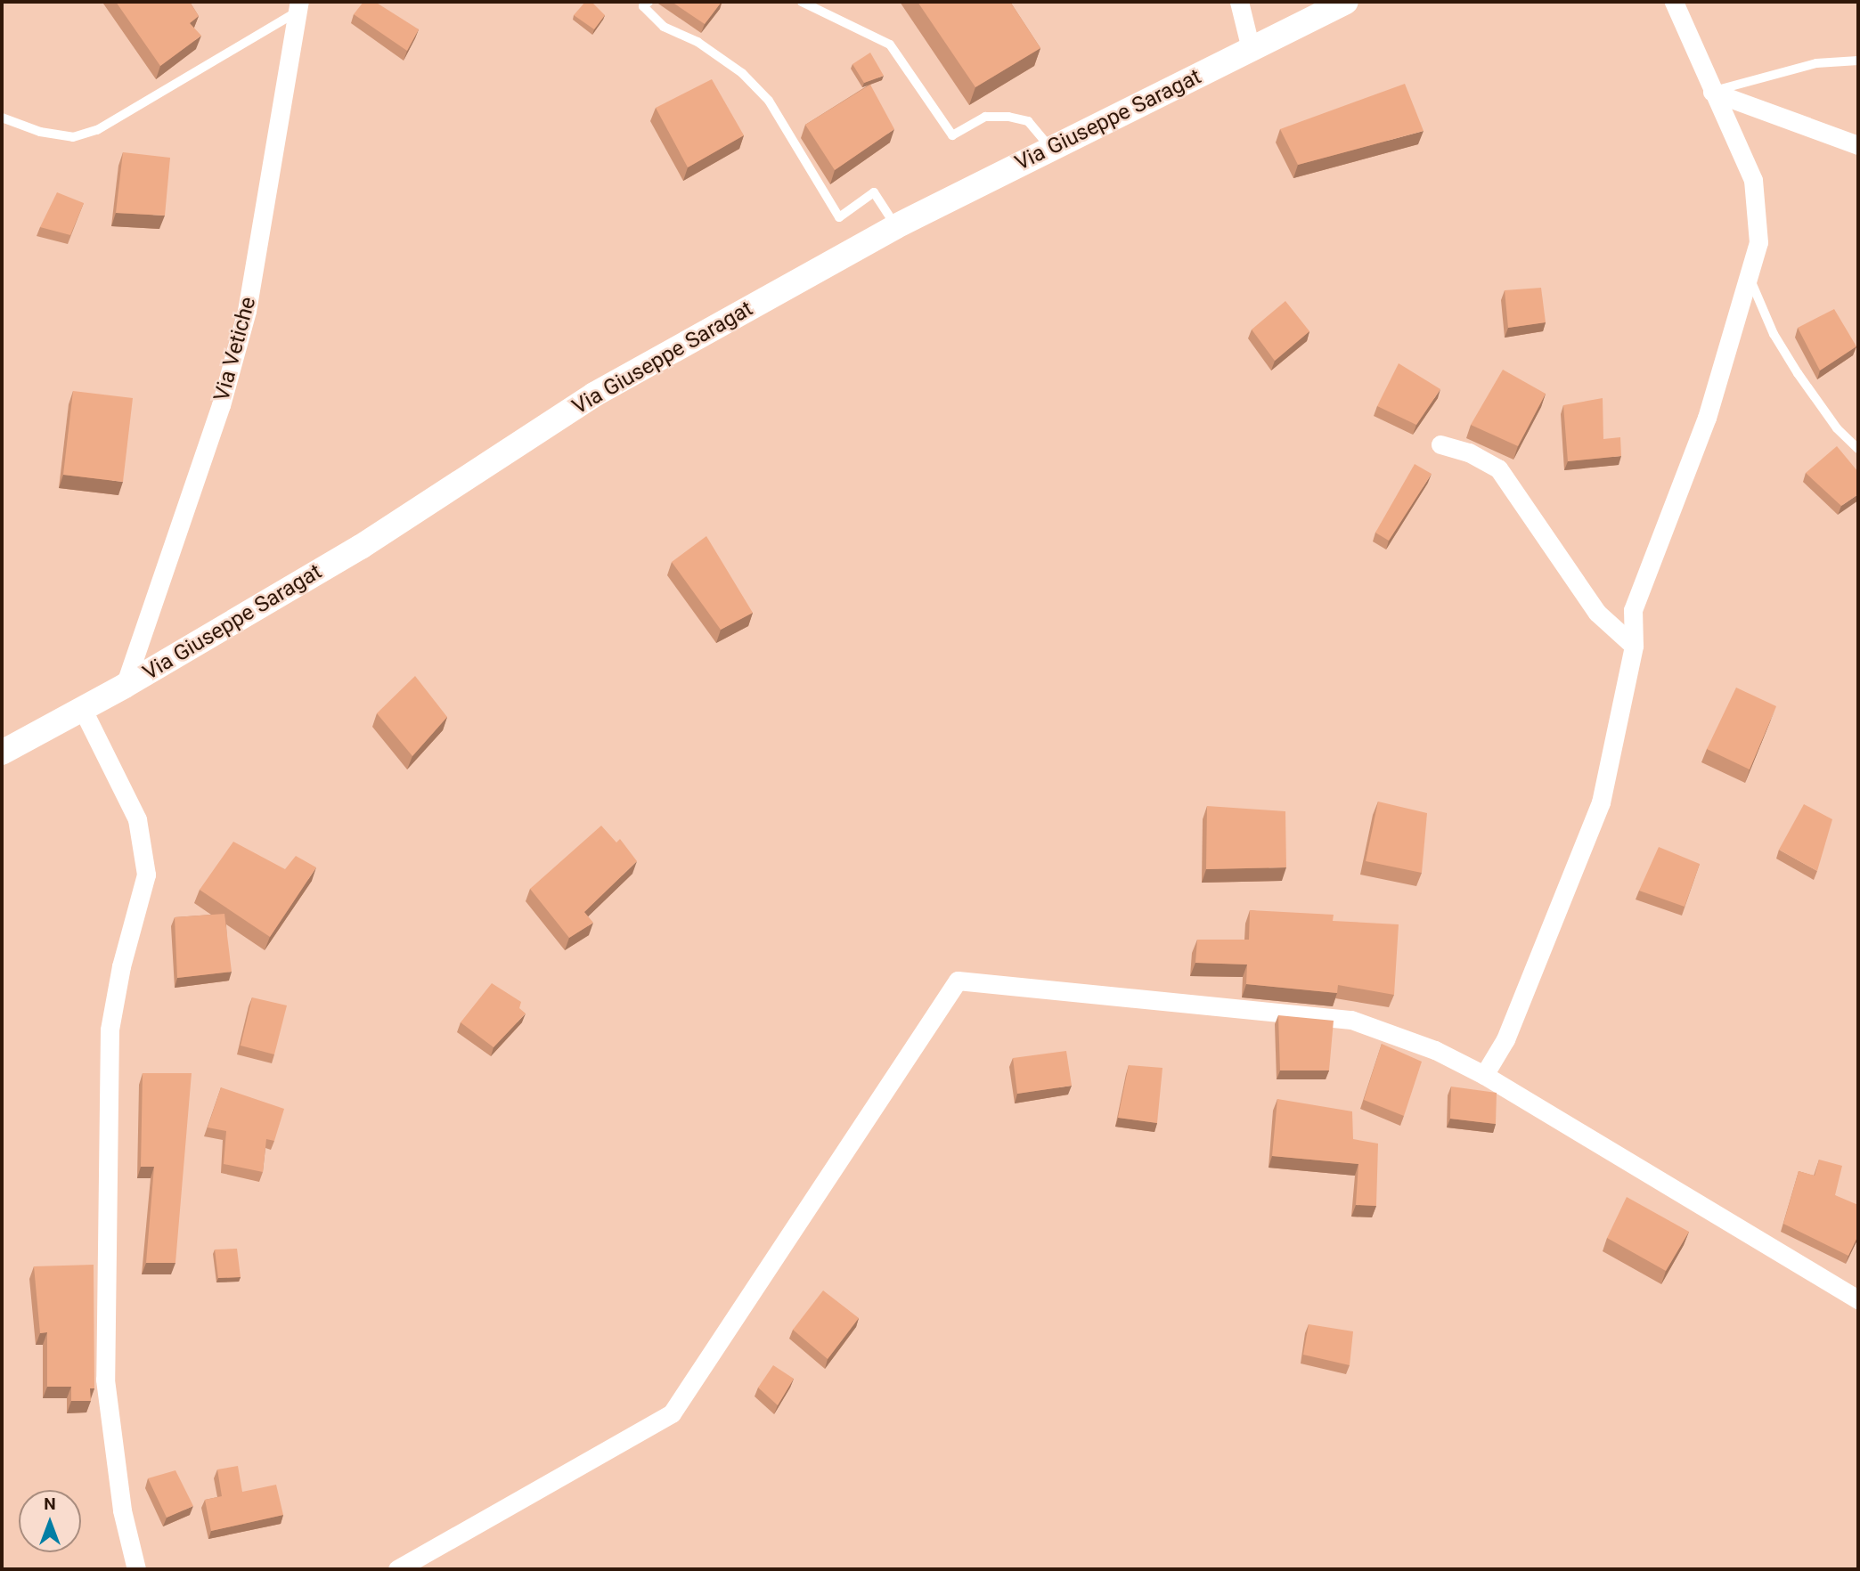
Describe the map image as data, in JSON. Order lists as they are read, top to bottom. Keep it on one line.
{"streets":{"street":["Via Giuseppe Saragat","Via Vetiche"]},"crossings":[["Via Giuseppe Saragat","Via Vetiche"]],"north":"top"}
